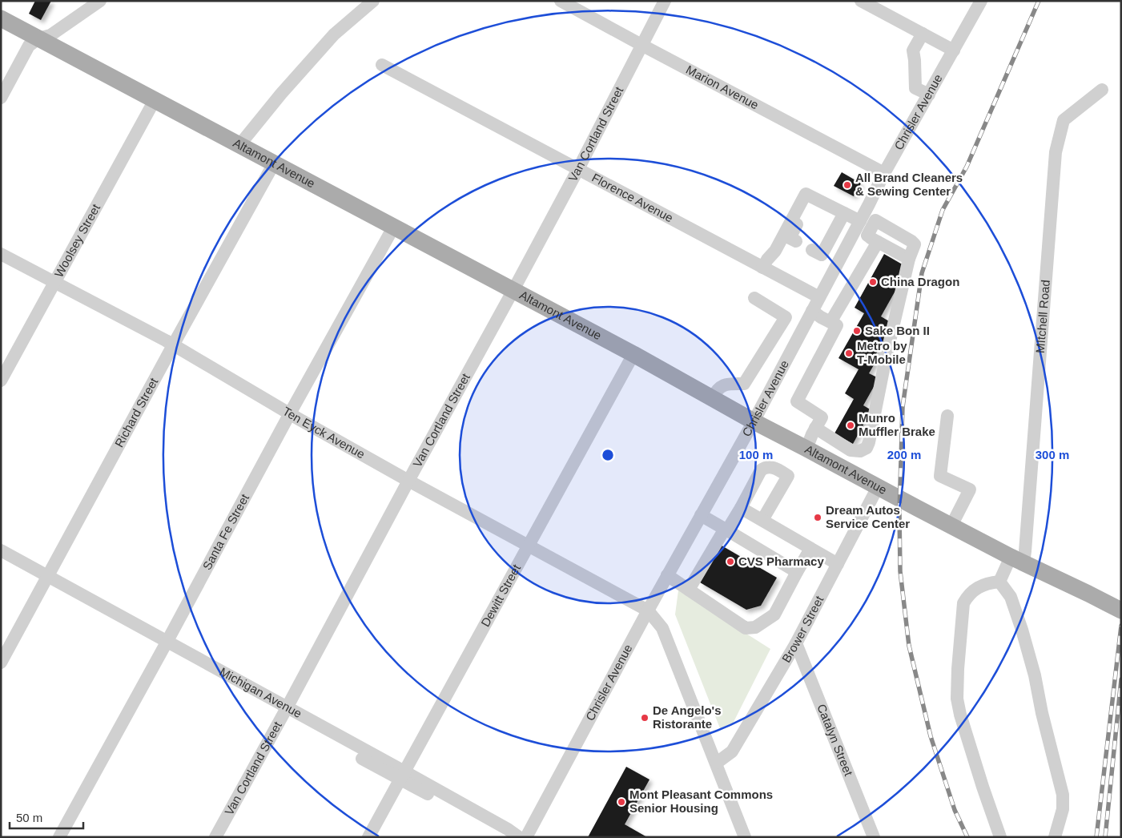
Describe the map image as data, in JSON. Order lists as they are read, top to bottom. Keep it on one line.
{"streets":{"main road":["Altamont Avenue"],"street":["Marion Avenue","Chrisler Avenue","Van Cortland Street","Florence Avenue","Woolsey Street","MItchell Road","Richard Street","Ten Eyck Avenue","Santa Fe Street","Dewitt Street","Brower Street","Michigan Avenue","Catalyn Street"]},"crossings":[["Marion Avenue","Chrisler Avenue"],["Marion Avenue","Van Cortland Street"],["Chrisler Avenue","Altamont Avenue"],["Chrisler Avenue","Florence Avenue"],["Chrisler Avenue","Ten Eyck Avenue"],["Van Cortland Street","Altamont Avenue"],["Van Cortland Street","Florence Avenue"],["Van Cortland Street","Ten Eyck Avenue"],["Van Cortland Street","Michigan Avenue"],["Altamont Avenue","Woolsey Street"],["Altamont Avenue","MItchell Road"],["Altamont Avenue","Richard Street"],["Altamont Avenue","Santa Fe Street"],["Altamont Avenue","Dewitt Street"],["Altamont Avenue","Brower Street"],["Woolsey Street","Ten Eyck Avenue"],["Richard Street","Ten Eyck Avenue"],["Richard Street","Michigan Avenue"],["Ten Eyck Avenue","Santa Fe Street"],["Ten Eyck Avenue","Dewitt Street"],["Santa Fe Street","Michigan Avenue"],["Dewitt Street","Michigan Avenue"],["Brower Street","Catalyn Street"]],"places":["All Brand Cleaners & Sewing Center","China Dragon","Sake Bon II","Metro by T-Mobile","Munro Muffler Brake","Dream Autos Service Center","CVS Pharmacy","De Angelo's Ristorante","Mont Pleasant Commons Senior Housing"],"scale_bar":"50 m","rings":["100 m","200 m","300 m"]}
